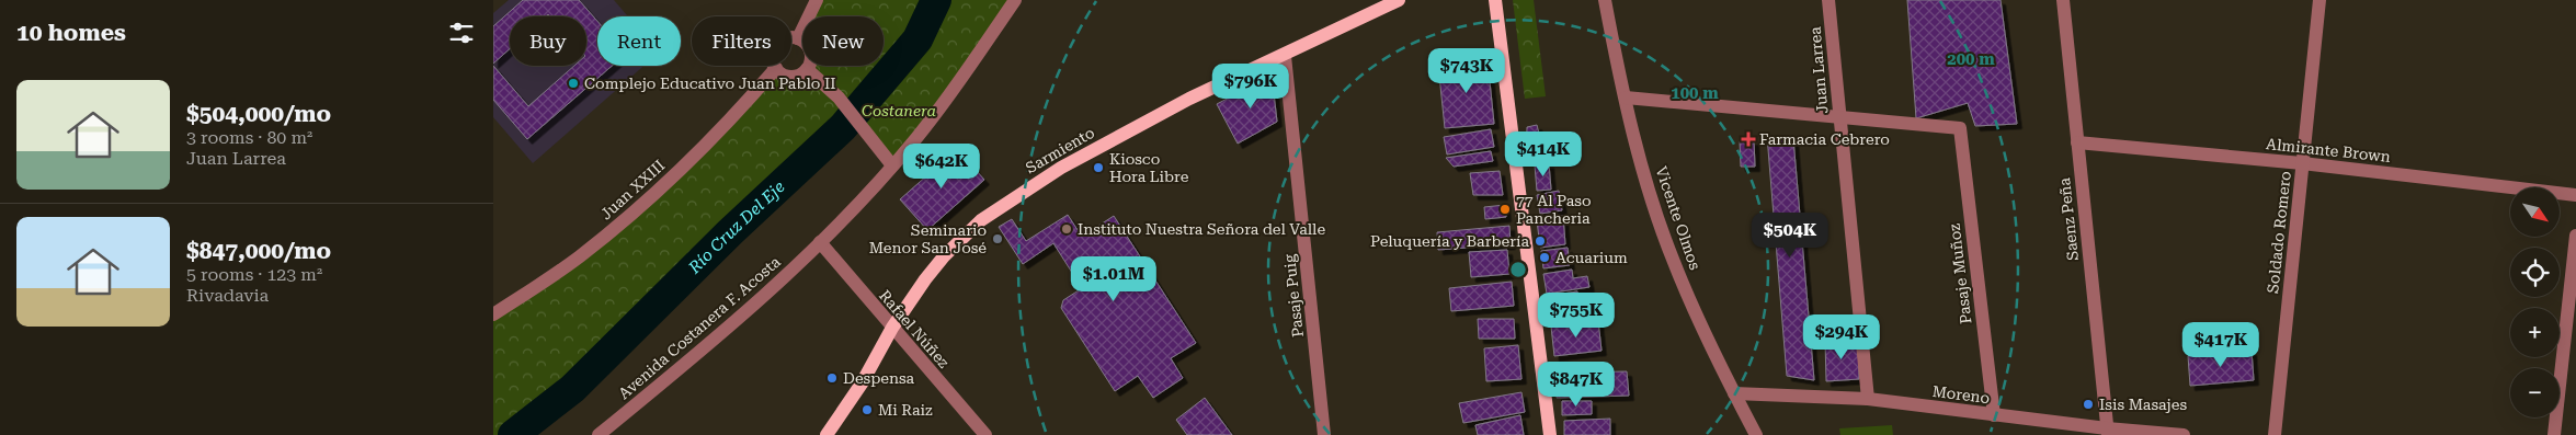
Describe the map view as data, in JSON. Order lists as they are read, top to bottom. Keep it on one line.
{"streets":{"main road":["Sarmiento"],"street":["Juan Larrea","Almirante Brown","Juan XXIII","Vicente Olmos","Saenz Peña","Soldado Romero","Pasaje Muñoz","Pasaje Puig","Avenida Costanera F. Acosta","Rafael Núñez","Moreno"]},"crossings":[["Juan Larrea","Pasaje Muñoz"],["Juan Larrea","Moreno"],["Sarmiento","Pasaje Puig"],["Sarmiento","Rafael Núñez"],["Almirante Brown","Saenz Peña"],["Almirante Brown","Soldado Romero"],["Vicente Olmos","Moreno"],["Saenz Peña","Moreno"],["Pasaje Muñoz","Moreno"],["Avenida Costanera F. Acosta","Rafael Núñez"]],"water":["Río Cruz Del Eje"],"parks":["Costanera"],"places":{"other":["Complejo Educativo Juan Pablo II","Kiosco Hora Libre","77 Al Paso Pancheria","Instituto Nuestra Señora del Valle","Seminario Menor San José","Peluquería y Barbería","Acuarium","Despensa","Isis Masajes","Mi Raiz"],"health":["Farmacia Cebrero"]},"north":"bottom right","page":{"heading":"10 homes","chip":["Buy","Rent","Filters","New"],"price":["$743K","$796K","$414K","$642K","$504K","$1.01M","$755K","$294K","$417K","$847K"],"list":[{"name":"$504,000/mo","note":"3 rooms · 80 m² · Juan Larrea"},{"name":"$847,000/mo","note":"5 rooms · 123 m² · Rivadavia"}],"map_buttons":["+","−"]},"rings":["200 m","100 m"]}
